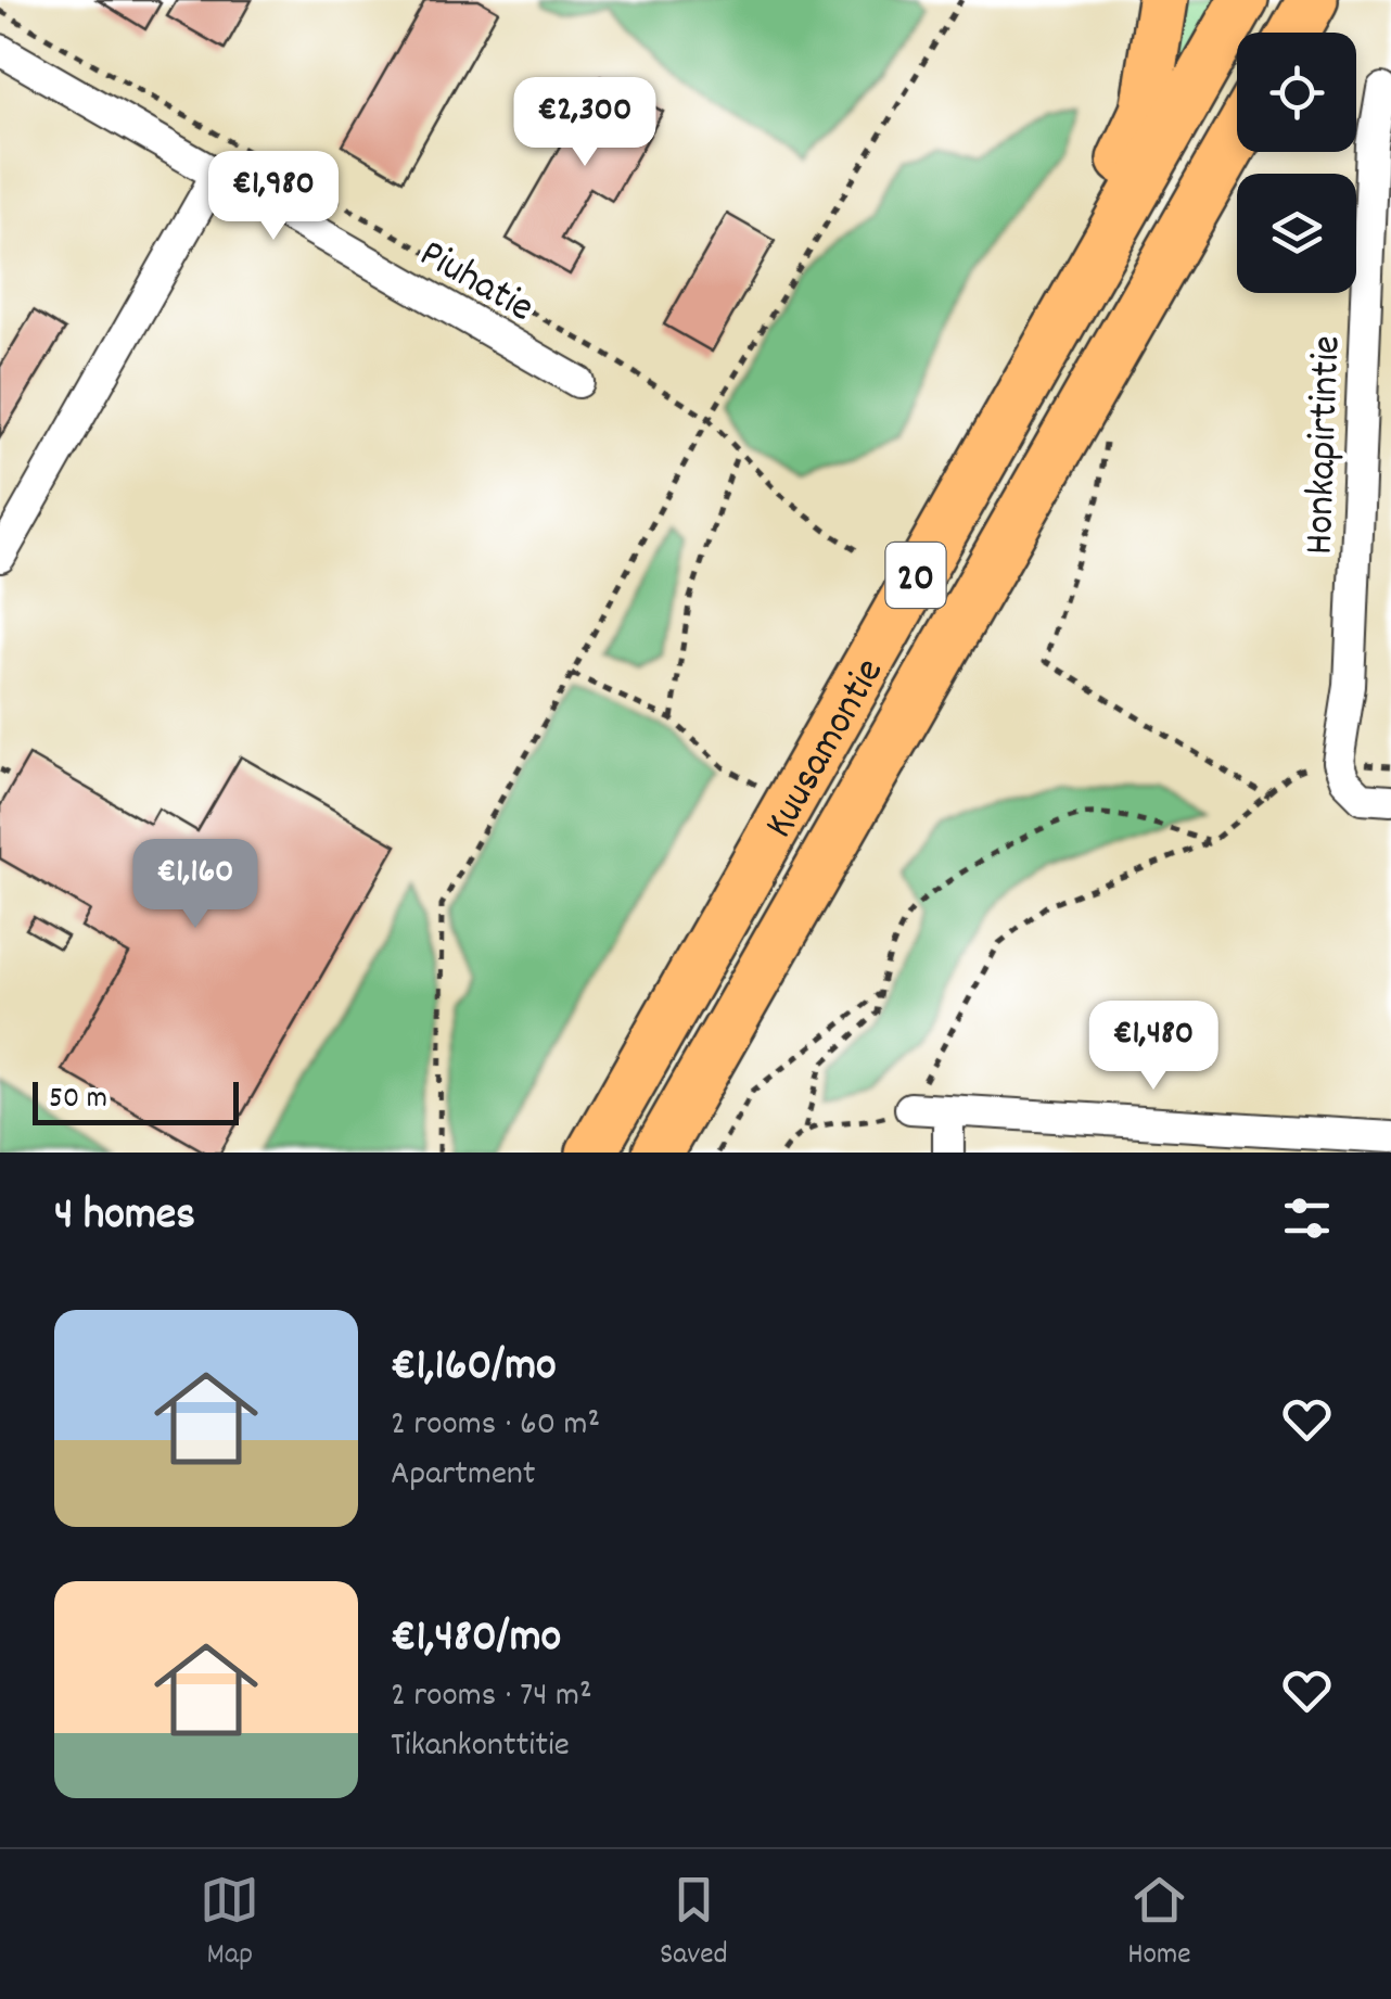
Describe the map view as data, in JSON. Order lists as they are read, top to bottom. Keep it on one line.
{"streets":{"highway":["20","Kuusamontie"],"street":["Piuhatie","Honkapirtintie"]},"scale_bar":"50 m","page":{"price":["€2,300","€1,980","€1,160","€1,480"],"scale":"50 m","heading":"4 homes","list":[{"name":"€1,160/mo","note":"2 rooms · 60 m² · Apartment"},{"name":"€1,480/mo","note":"2 rooms · 74 m² · Tikankonttitie"}],"tabs":["Map","Saved","Home"]}}
